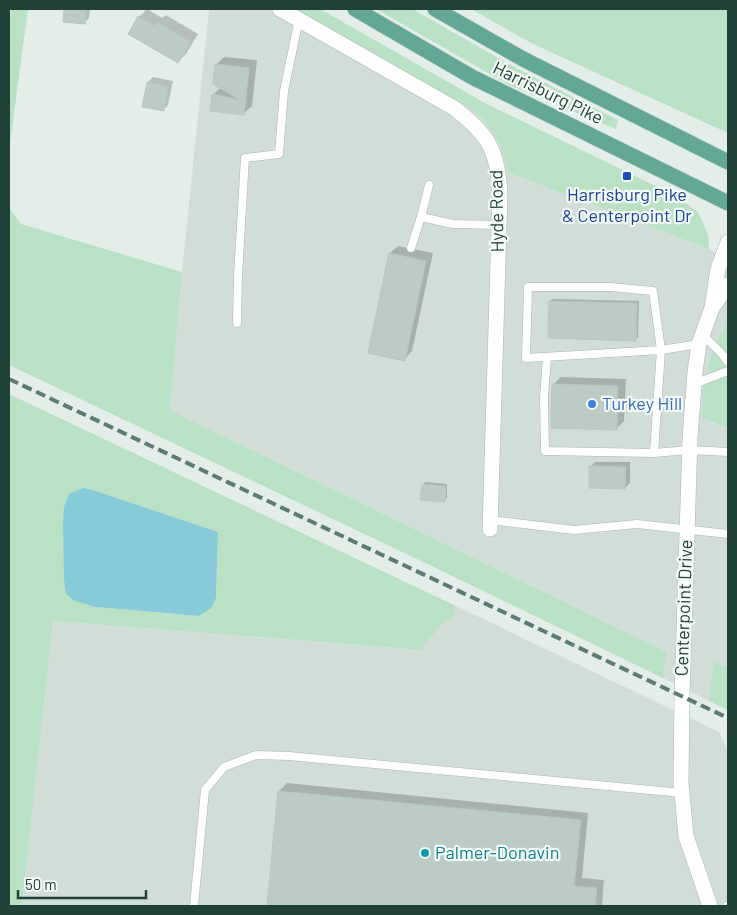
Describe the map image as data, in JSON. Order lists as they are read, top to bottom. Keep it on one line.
{"streets":{"main road":["Harrisburg Pike"],"street":["Hyde Road","Centerpoint Drive"]},"places":{"transit":["Harrisburg Pike & Centerpoint Dr"],"other":["Turkey Hill","Palmer-Donavin"]},"scale_bar":"50 m"}
